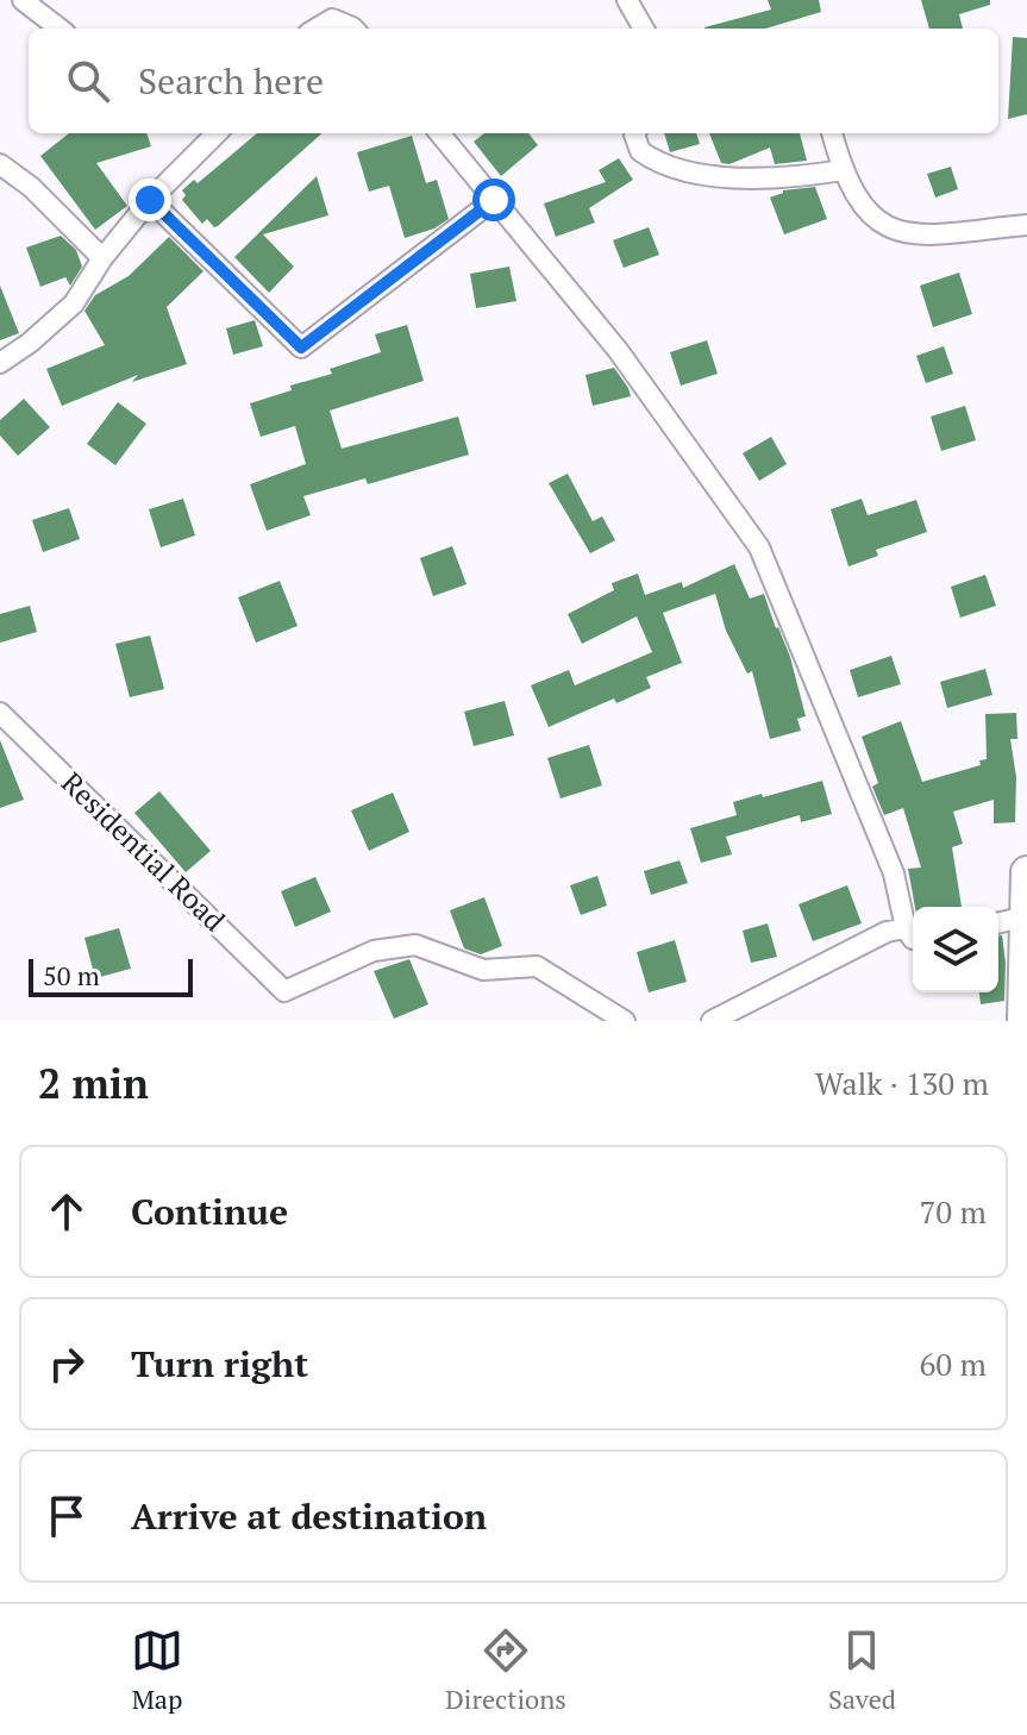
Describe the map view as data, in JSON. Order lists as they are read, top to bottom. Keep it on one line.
{"streets":{"street":["Residential Road"]},"scale_bar":"50 m","page":{"search":"Search here","scale":"50 m","heading":["2 min","Walk · 130 m"],"list":[["Continue","70 m"],["Turn right","60 m"],"Arrive at destination"],"nav":["Map","Directions","Saved"]}}
